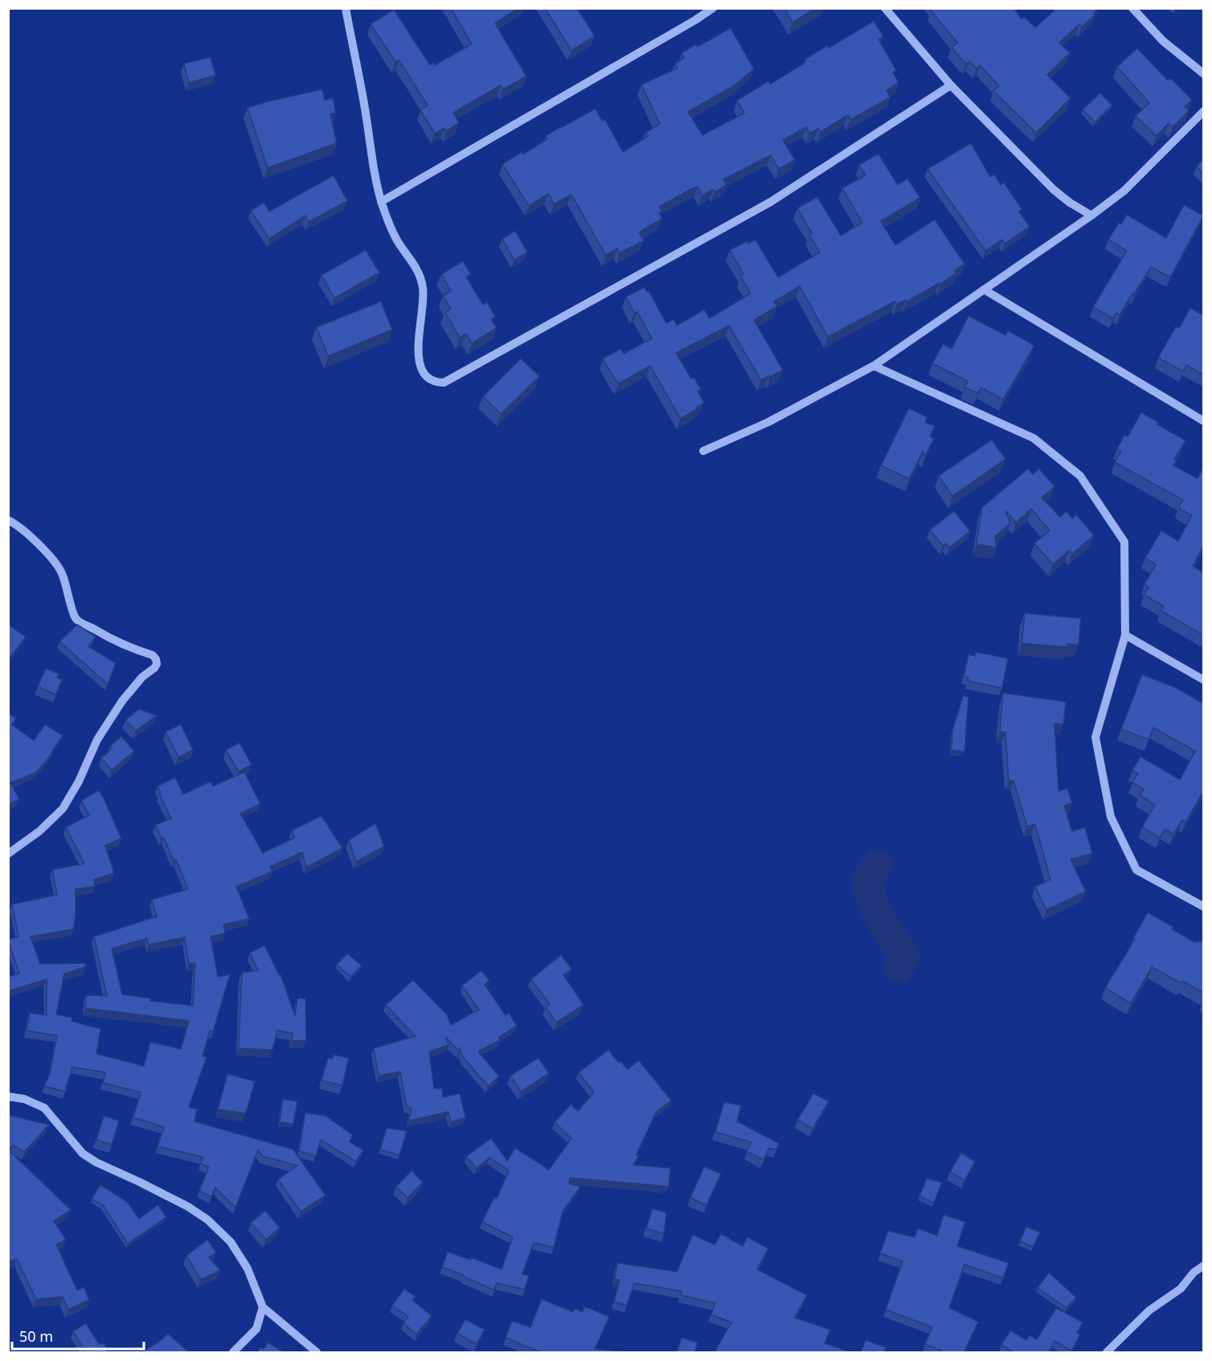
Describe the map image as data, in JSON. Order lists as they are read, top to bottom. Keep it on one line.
{"scale_bar":"50 m"}
